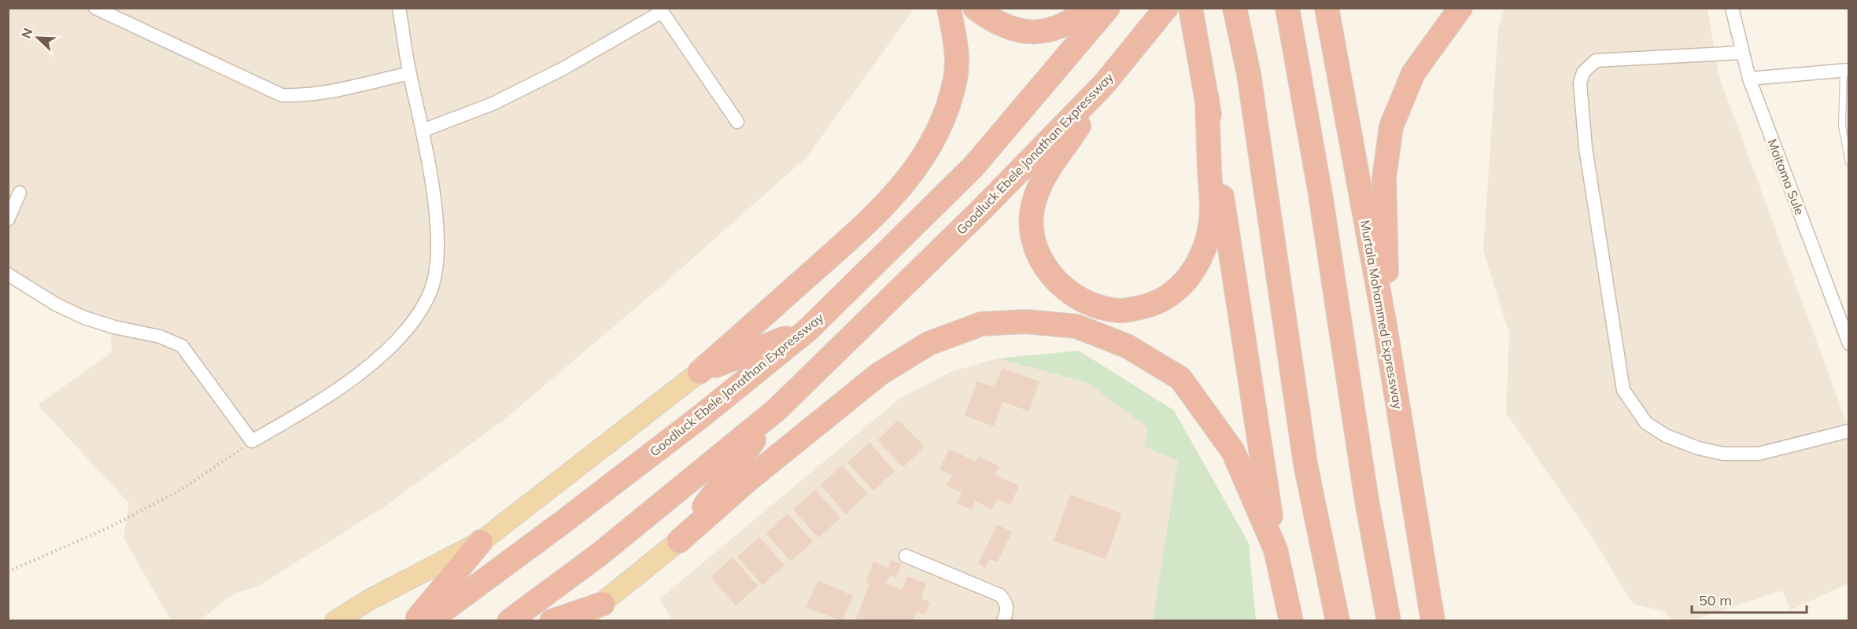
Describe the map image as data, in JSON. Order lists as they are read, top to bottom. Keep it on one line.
{"streets":{"highway":["Goodluck Ebele Jonathan Expressway","Murtala Mohammed Expressway"],"street":["Maitama Sule"]},"scale_bar":"50 m","north":"top left"}
